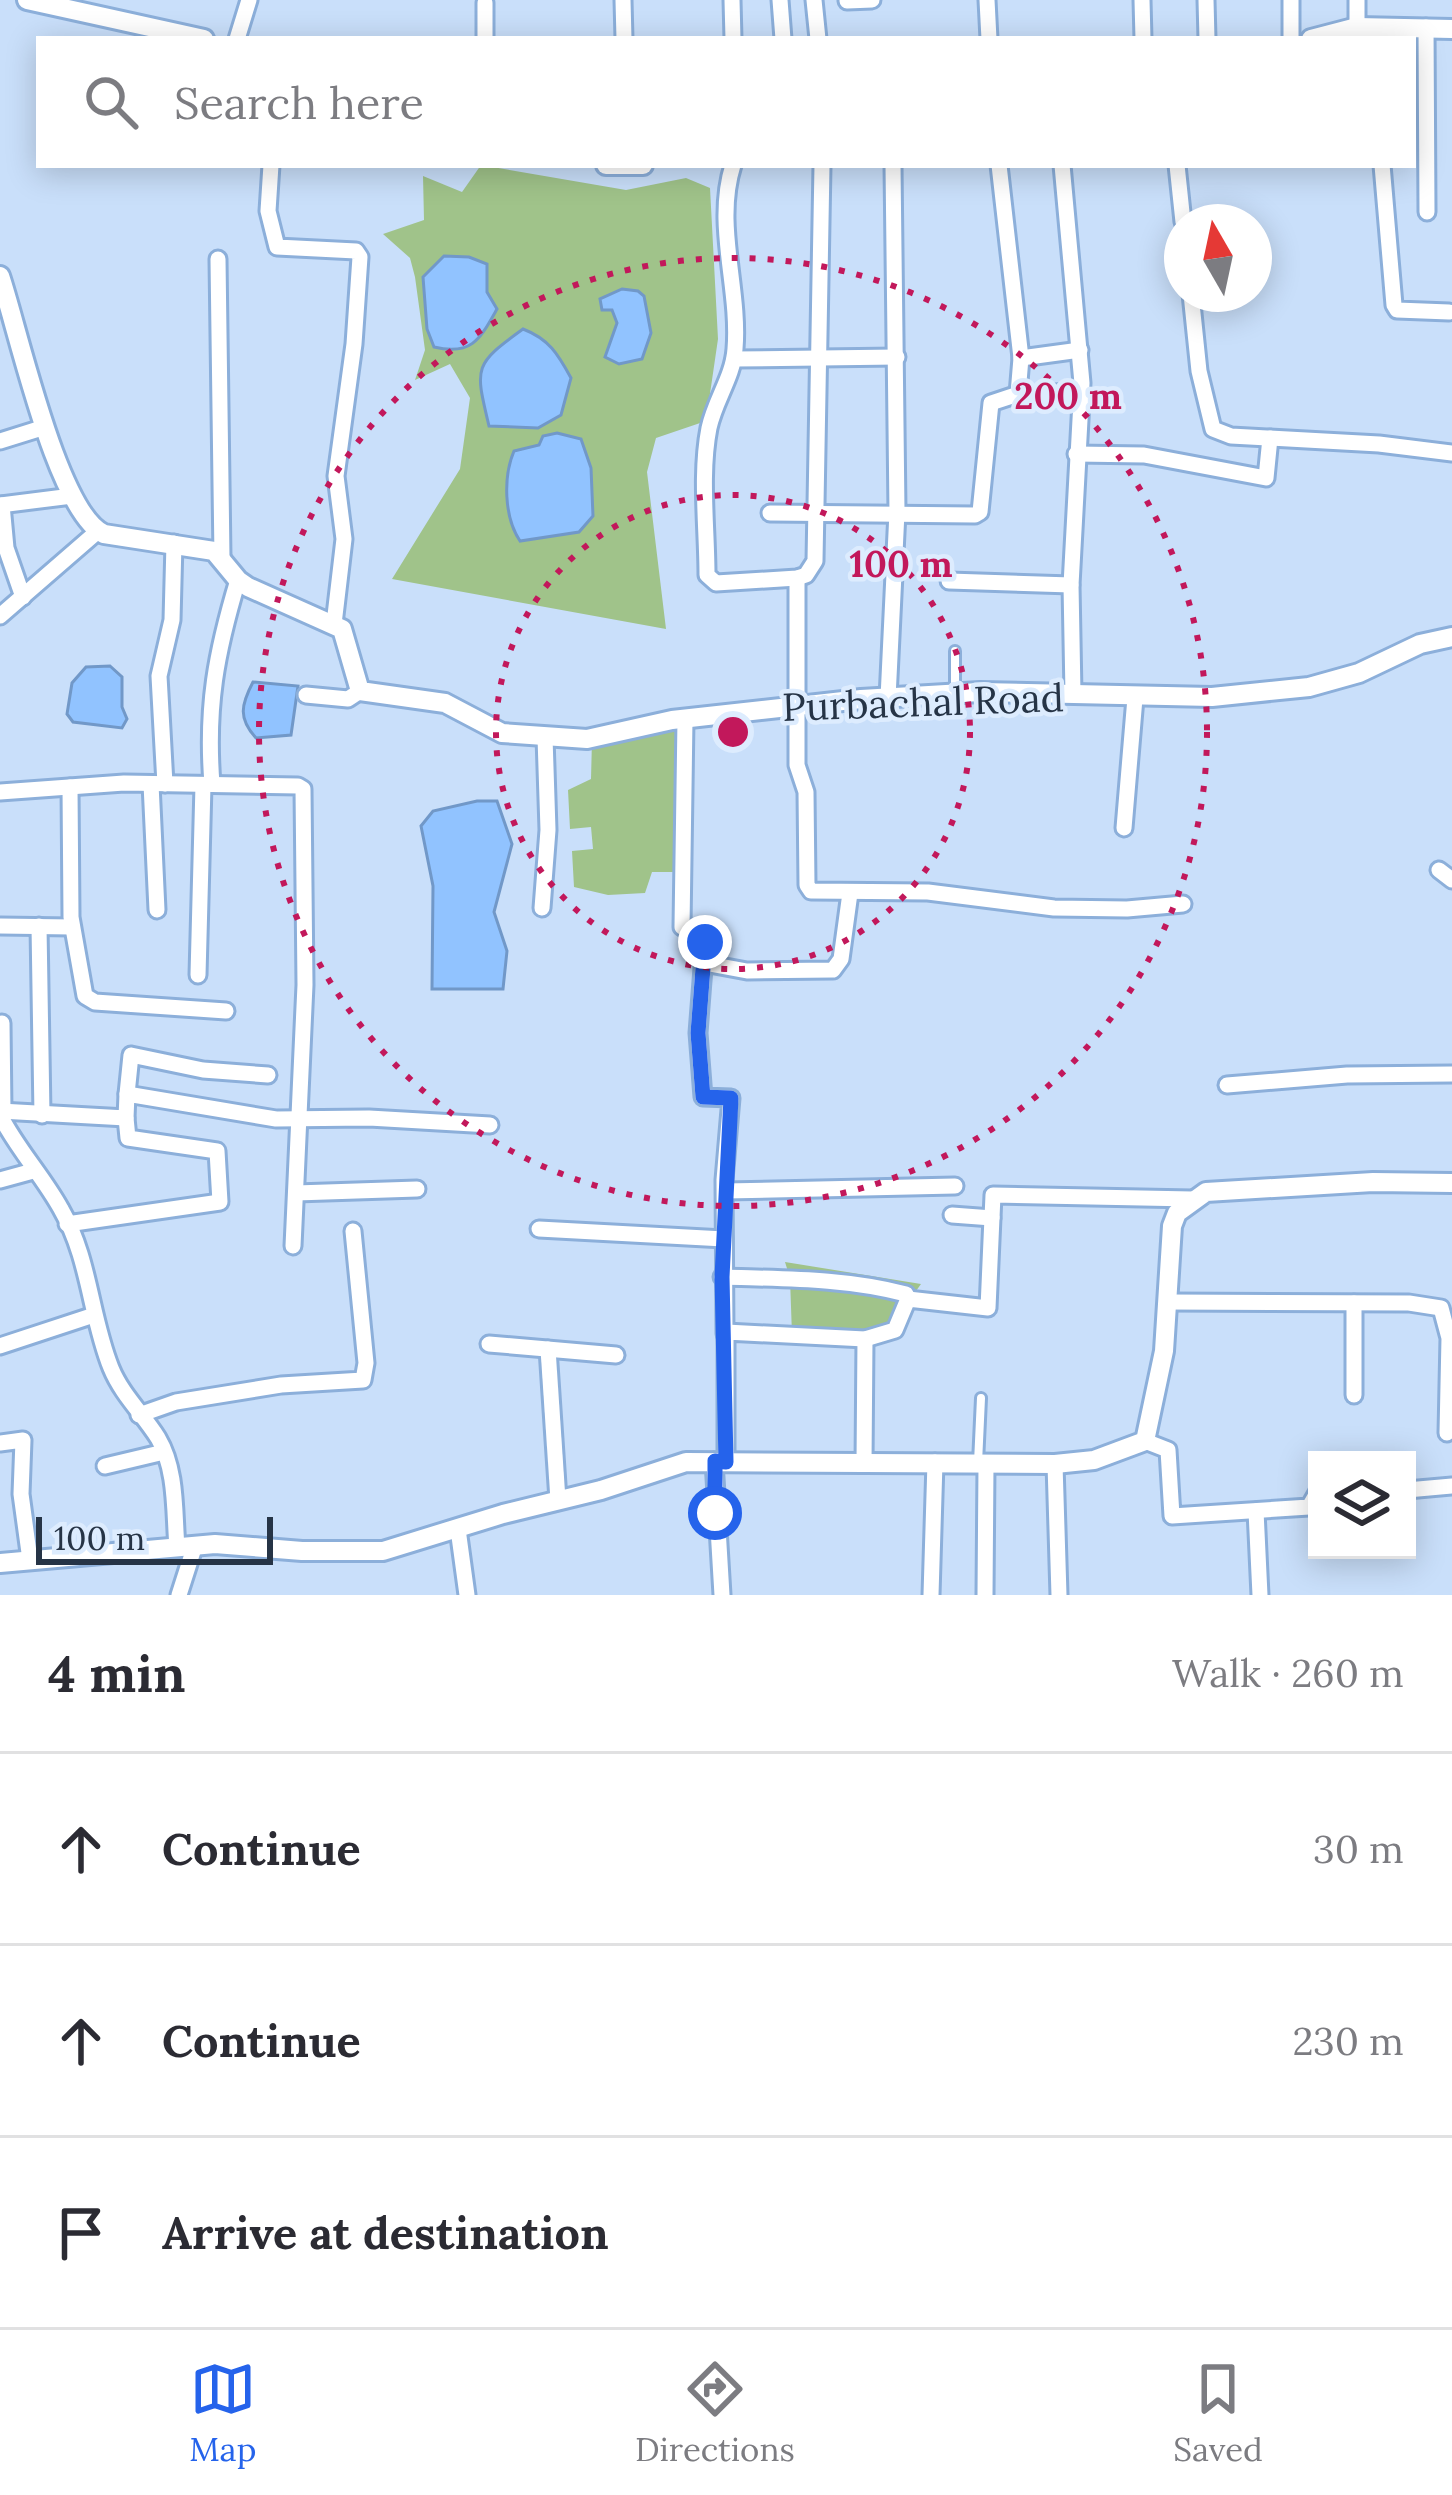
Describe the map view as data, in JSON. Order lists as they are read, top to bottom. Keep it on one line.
{"streets":{"street":["Purbachal Road"]},"scale_bar":"100 m","north":"top","page":{"search":"Search here","scale":"100 m","heading":["4 min","Walk · 260 m"],"list":[["Continue","30 m"],["Continue","230 m"],"Arrive at destination"],"nav":["Map","Directions","Saved"]},"rings":["200 m","100 m"]}
